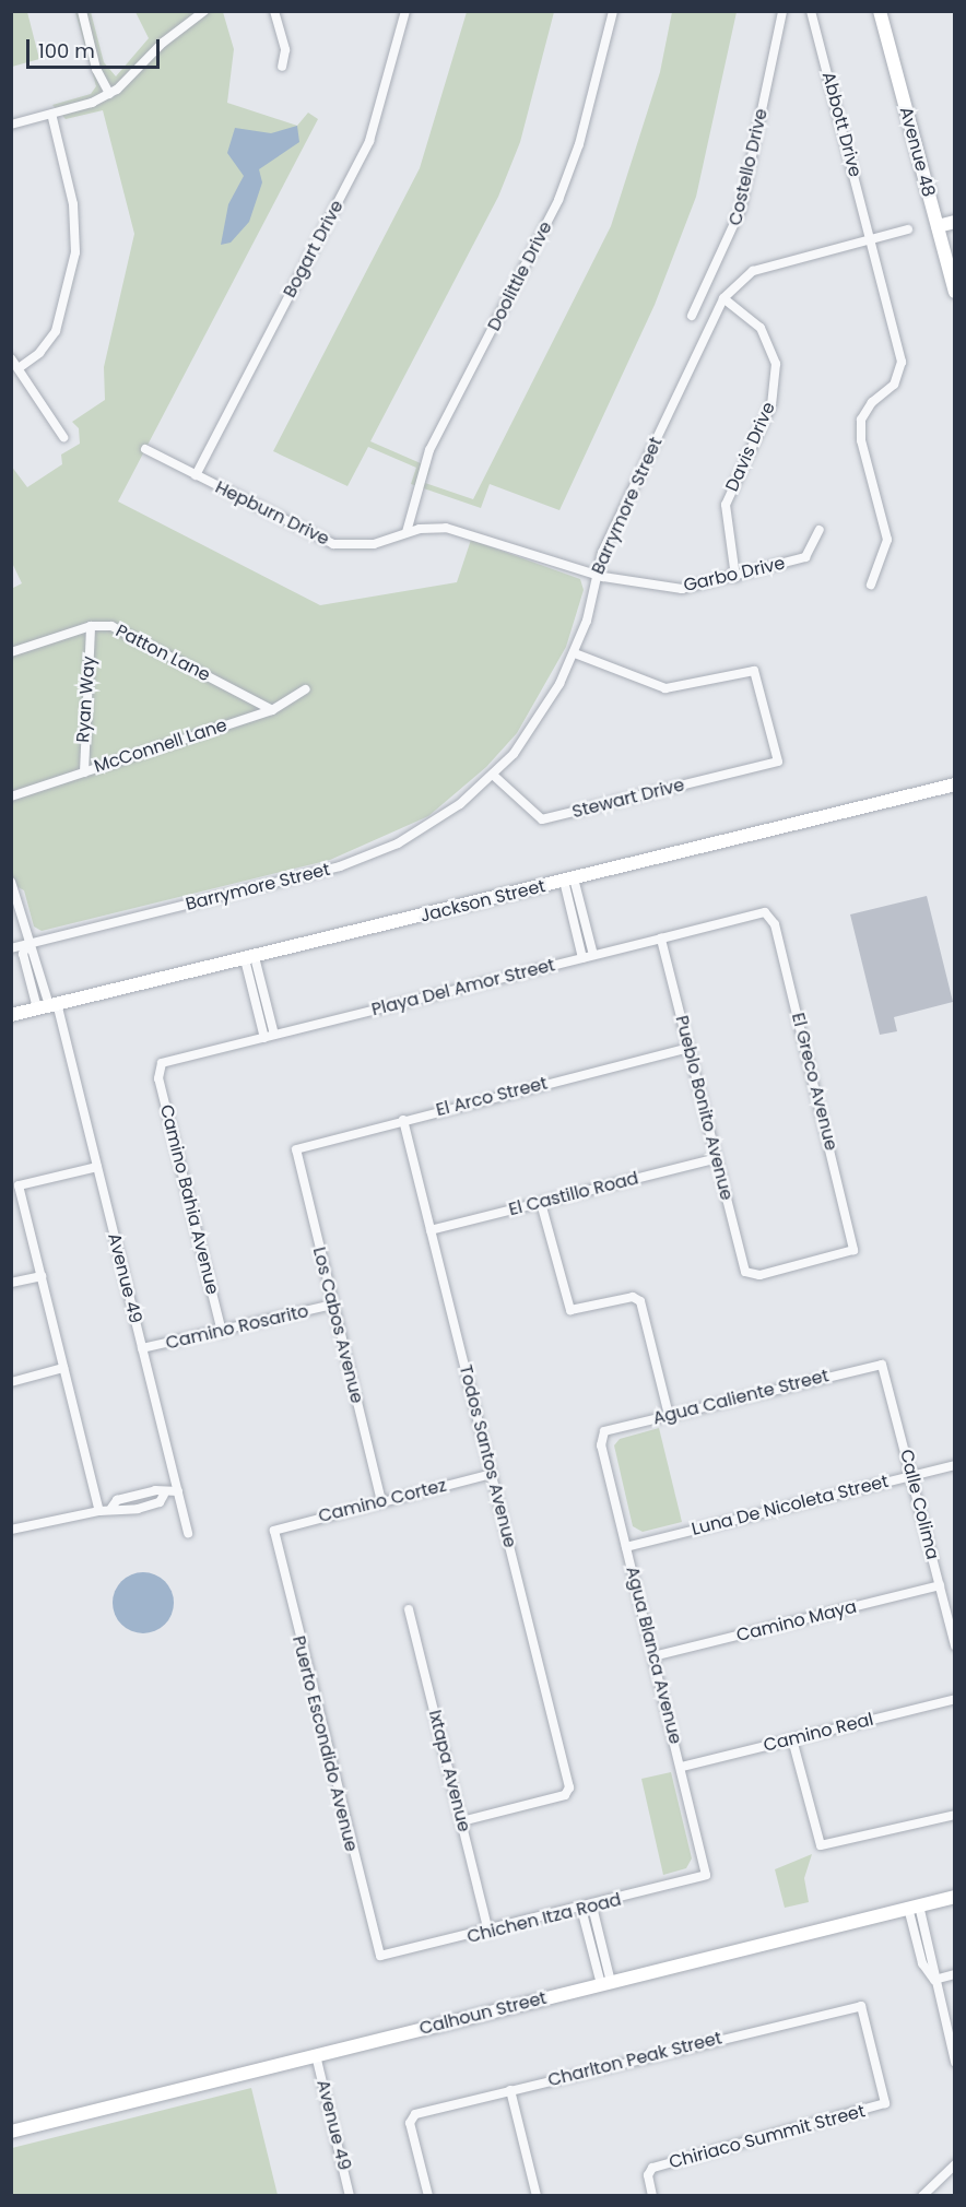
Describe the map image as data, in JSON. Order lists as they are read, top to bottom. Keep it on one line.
{"streets":{"main road":["Avenue 48","Jackson Street","Calhoun Street"],"street":["Abbott Drive","Costello Drive","Bogart Drive","Doolittle Drive","Davis Drive","Barrymore Street","Hepburn Drive","Garbo Drive","Patton Lane","Ryan Way","McConnell Lane","Stewart Drive","Playa Del Amor Street","El Greco Avenue","El Arco Street","Pueblo Bonito Avenue","El Castillo Road","Camino Bahia Avenue","Avenue 49","Los Cabos Avenue","Camino Rosarito","Agua Caliente Street","Todos Santos Avenue","Camino Cortez","Calle Colima","Luna De Nicoleta Street","Camino Maya","Agua Blanca Avenue","Camino Real","Puerto Escondido Avenue","Ixtapa Avenue","Chichen Itza Road","Charlton Peak Street","Chiriaco Summit Street"]},"crossings":[["Abbott Drive","Barrymore Street"],["Bogart Drive","Hepburn Drive"],["Doolittle Drive","Hepburn Drive"],["Davis Drive","Barrymore Street"],["Davis Drive","Garbo Drive"],["Barrymore Street","Hepburn Drive"],["Barrymore Street","Garbo Drive"],["Barrymore Street","Stewart Drive"],["Hepburn Drive","Garbo Drive"],["Patton Lane","Ryan Way"],["Patton Lane","McConnell Lane"],["Ryan Way","McConnell Lane"],["Jackson Street","Avenue 49"],["Playa Del Amor Street","El Greco Avenue"],["Playa Del Amor Street","Pueblo Bonito Avenue"],["Playa Del Amor Street","Camino Bahia Avenue"],["El Greco Avenue","Pueblo Bonito Avenue"],["El Arco Street","Pueblo Bonito Avenue"],["El Arco Street","Los Cabos Avenue"],["El Arco Street","Todos Santos Avenue"],["Pueblo Bonito Avenue","El Castillo Road"],["El Castillo Road","Todos Santos Avenue"],["Camino Bahia Avenue","Camino Rosarito"],["Avenue 49","Camino Rosarito"],["Avenue 49","Calhoun Street"],["Los Cabos Avenue","Camino Rosarito"],["Los Cabos Avenue","Camino Cortez"],["Agua Caliente Street","Calle Colima"],["Agua Caliente Street","Agua Blanca Avenue"],["Todos Santos Avenue","Camino Cortez"],["Todos Santos Avenue","Ixtapa Avenue"],["Camino Cortez","Puerto Escondido Avenue"],["Calle Colima","Luna De Nicoleta Street"],["Calle Colima","Camino Maya"],["Luna De Nicoleta Street","Agua Blanca Avenue"],["Camino Maya","Agua Blanca Avenue"],["Agua Blanca Avenue","Camino Real"],["Agua Blanca Avenue","Chichen Itza Road"],["Puerto Escondido Avenue","Chichen Itza Road"],["Ixtapa Avenue","Chichen Itza Road"],["Charlton Peak Street","Chiriaco Summit Street"]],"scale_bar":"100 m"}
